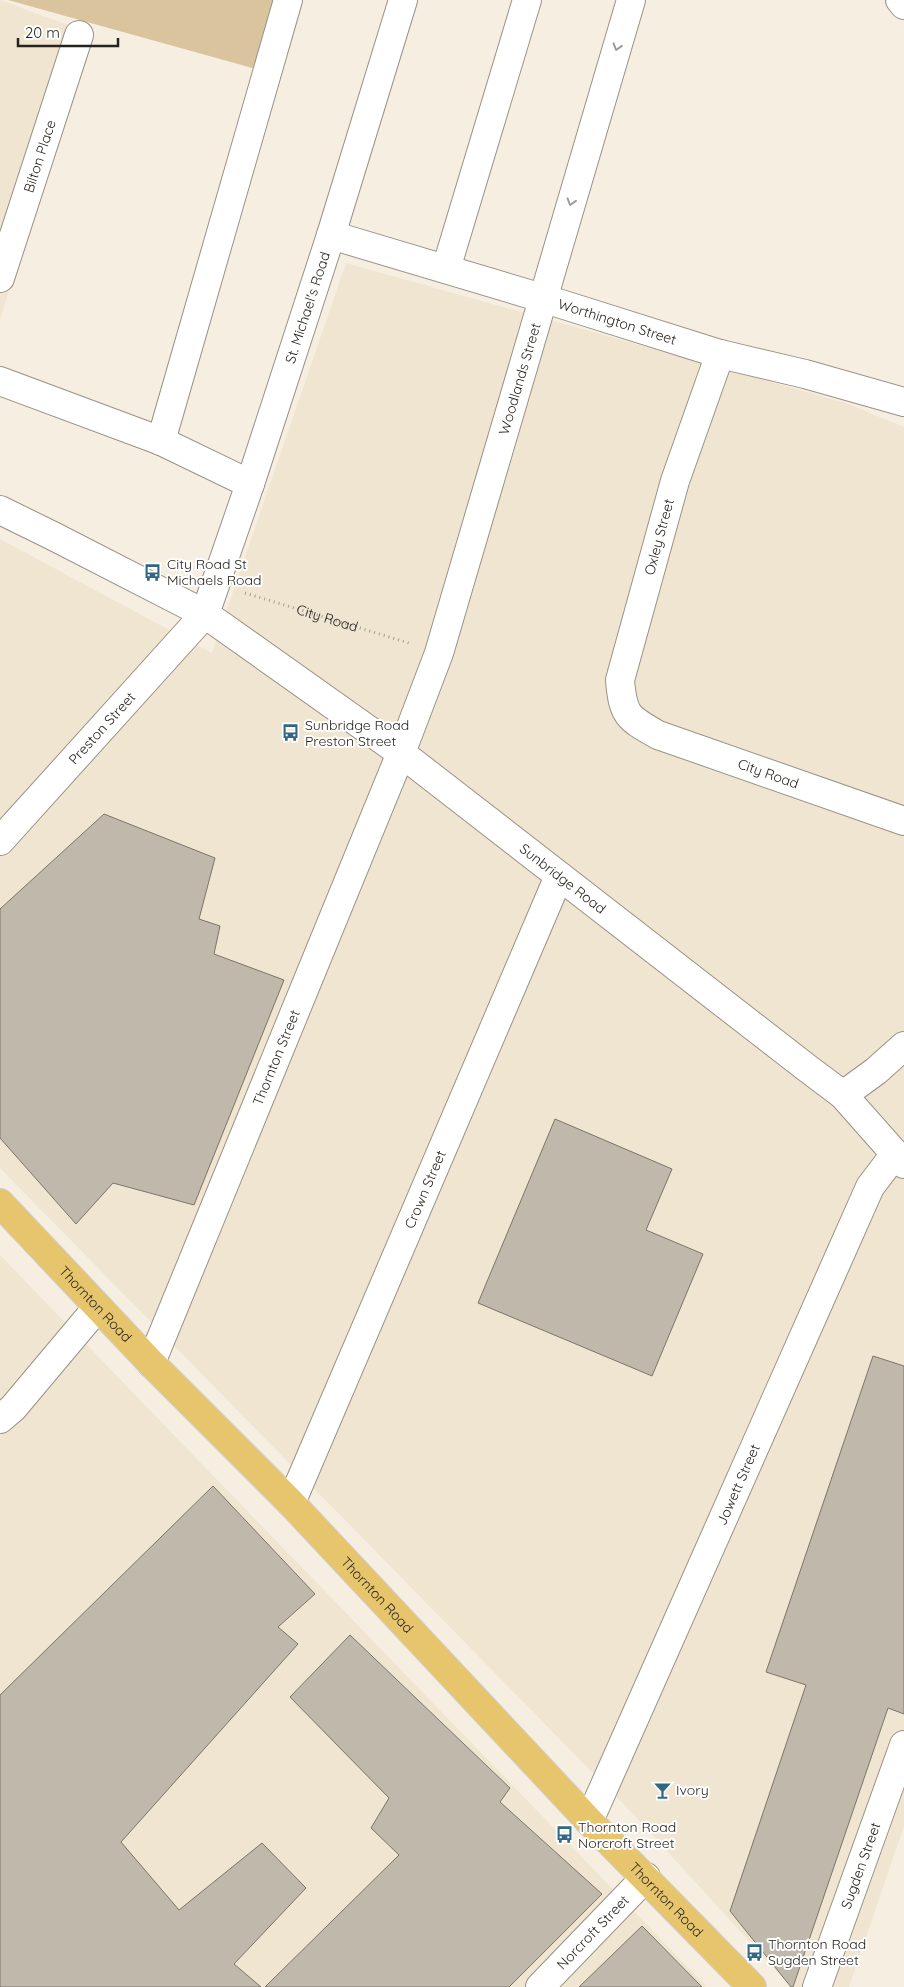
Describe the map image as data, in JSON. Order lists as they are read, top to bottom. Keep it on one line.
{"streets":{"main road":["Thornton Road"],"street":["Bilton Place","St. Michael's Road","Worthington Street","Woodlands Street","Oxley Street","City Road","Preston Street","Sunbridge Road","Thornton Street","Crown Street","Jowett Street","Sugden Street","Norcroft Street"]},"crossings":[["St. Michael's Road","Worthington Street"],["St. Michael's Road","City Road"],["St. Michael's Road","Preston Street"],["St. Michael's Road","Sunbridge Road"],["Worthington Street","Woodlands Street"],["Worthington Street","Oxley Street"],["Woodlands Street","City Road"],["Woodlands Street","Sunbridge Road"],["Woodlands Street","Thornton Street"],["Oxley Street","City Road"],["Preston Street","Sunbridge Road"],["Sunbridge Road","Thornton Street"],["Sunbridge Road","Crown Street"],["Sunbridge Road","Jowett Street"],["Thornton Street","Thornton Road"],["Crown Street","Thornton Road"],["Thornton Road","Jowett Street"],["Thornton Road","Norcroft Street"]],"places":{"bus stop":["City Road St Michaels Road","Sunbridge Road Preston Street","Thornton Road Norcroft Street","Thornton Road Sugden Street"],"bar":["Ivory"]},"scale_bar":"20 m"}
